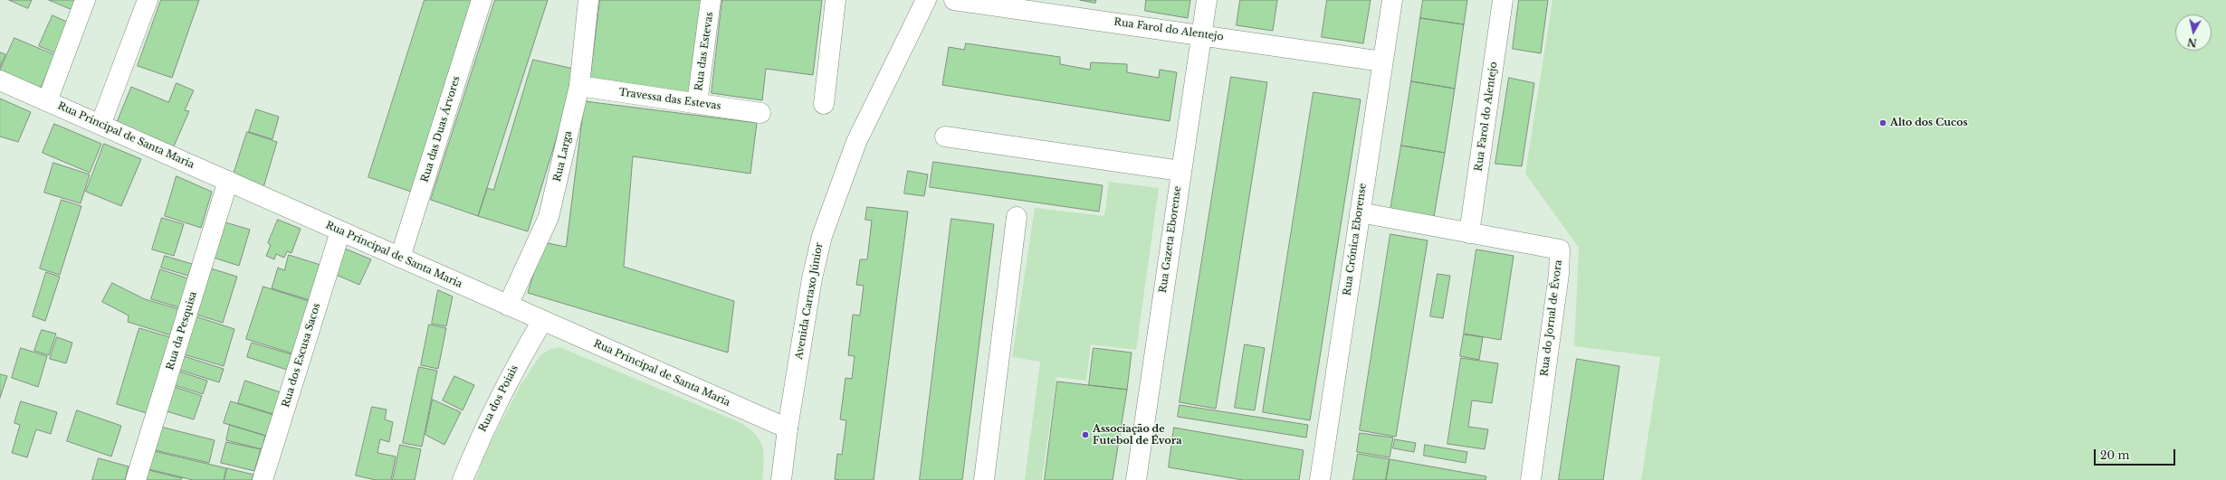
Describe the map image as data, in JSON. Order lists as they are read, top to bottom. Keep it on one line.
{"streets":{"street":["Rua Farol do Alentejo","Rua das Estevas","Travessa das Estevas","Rua das Duas Árvores","Rua Principal de Santa Maria","Rua Larga","Rua Gazeta Eborense","Rua Crónica Eborense","Avenida Cartaxo Júnior","Rua do Jornal de Évora","Rua da Pesquisa","Rua dos Escusa Sacos","Rua dos Poiais"]},"crossings":[["Rua Farol do Alentejo","Rua Gazeta Eborense"],["Rua Farol do Alentejo","Rua Crónica Eborense"],["Rua Farol do Alentejo","Rua do Jornal de Évora"],["Rua das Estevas","Travessa das Estevas"],["Travessa das Estevas","Rua Larga"],["Rua das Duas Árvores","Rua Principal de Santa Maria"],["Rua Principal de Santa Maria","Rua Larga"],["Rua Principal de Santa Maria","Avenida Cartaxo Júnior"],["Rua Principal de Santa Maria","Rua da Pesquisa"],["Rua Principal de Santa Maria","Rua dos Escusa Sacos"],["Rua Principal de Santa Maria","Rua dos Poiais"],["Rua Crónica Eborense","Rua do Jornal de Évora"]],"places":["Alto dos Cucos","Associação de Futebol de Évora"],"scale_bar":"20 m","north":"bottom"}
